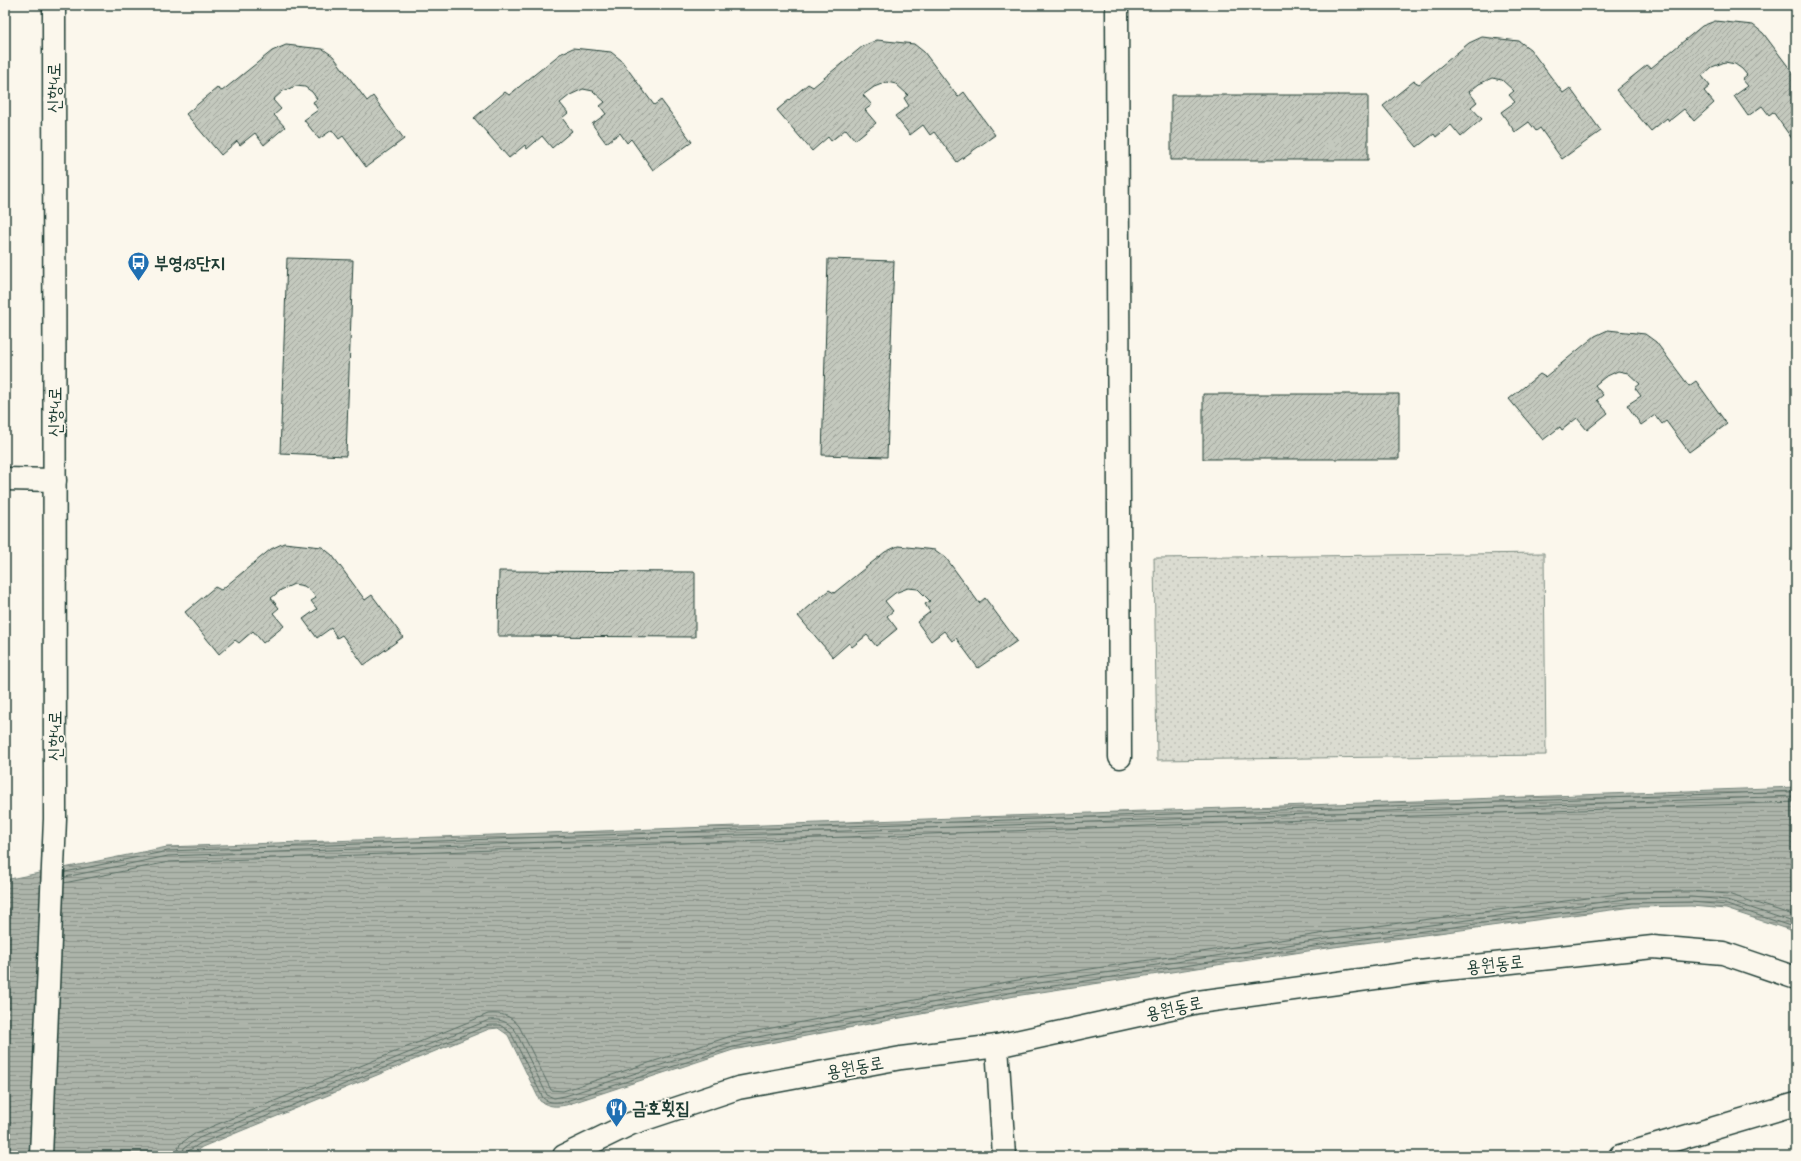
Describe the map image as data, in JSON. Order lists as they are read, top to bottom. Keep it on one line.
{"streets":{"main road":["신항4로","용원동로"]},"places":{"bus stop":["부영13단지"],"restaurant":["금호횟집"]}}
